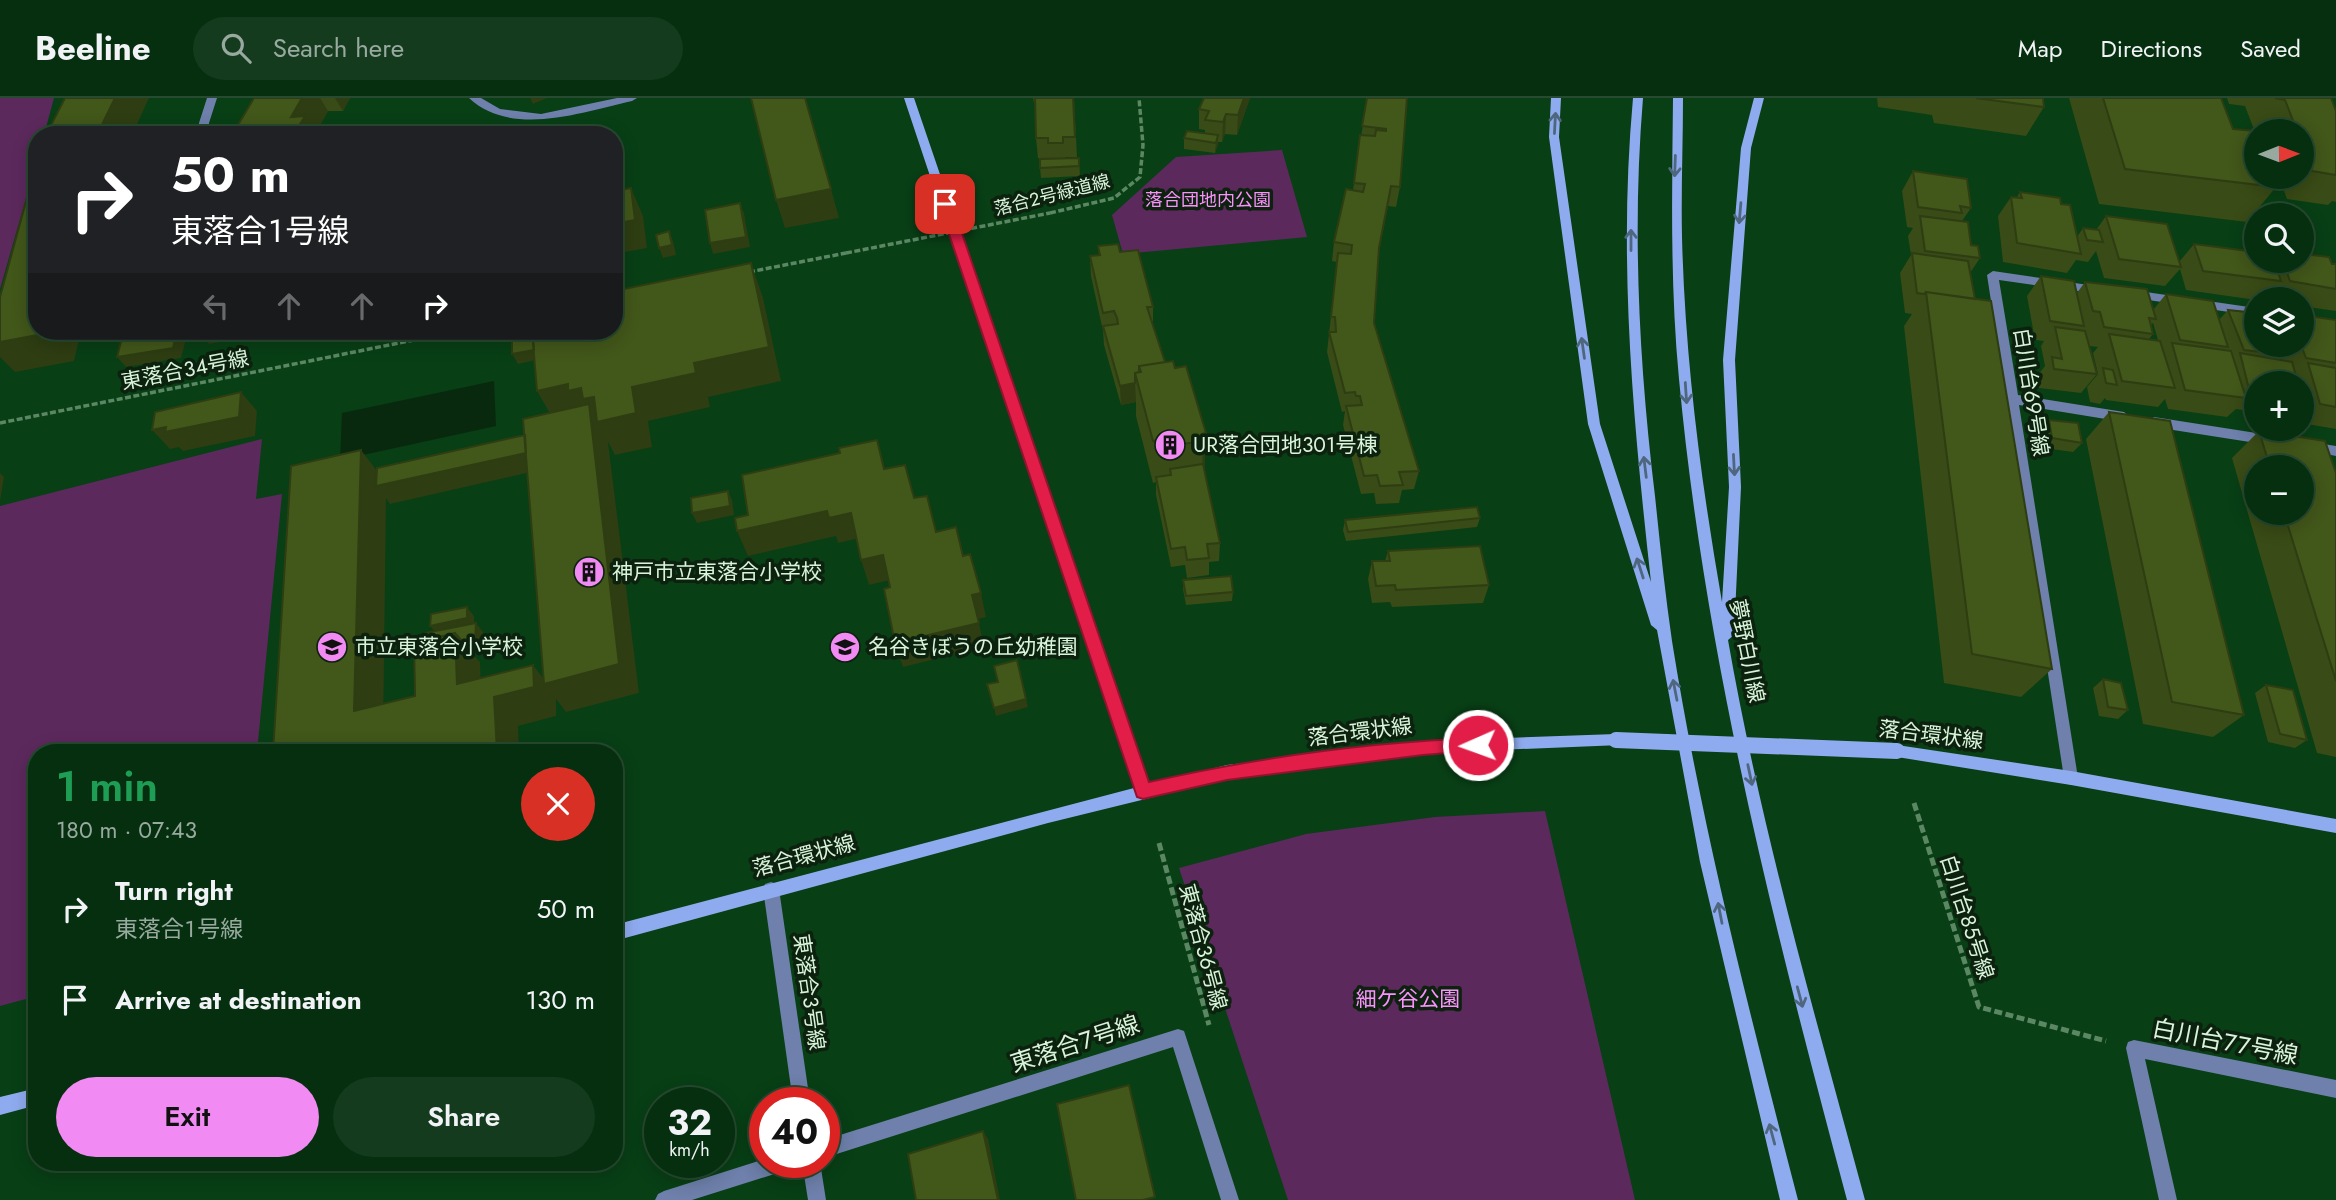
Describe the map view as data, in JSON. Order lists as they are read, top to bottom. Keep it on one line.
{"streets":{"street":["白川台６９号線","夢野白川線","落合環状線","東落合３号線","白川台７７号線","東落合７号線"],"path":["落合２号緑道線","東落合３４号線","白川台８５号線","東落合３６号線"]},"crossings":[["白川台６９号線","落合環状線"],["落合環状線","東落合３号線"],["白川台８５号線","白川台７７号線"],["東落合３６号線","東落合７号線"]],"parks":["落合団地内公園","細ケ谷公園"],"places":{"building":["UR落合団地301号棟","神戸市立東落合小学校"],"school or university":["市立東落合小学校","名谷きぼうの丘幼稚園"]},"north":"right","page":{"header":"Beeline","search":"Search here","nav":["Map","Directions","Saved"],"map_buttons":["+","−"],"turn":["50 m","東落合１号線"],"heading":["1 min","180 m · 07:43"],"list":[{"name":"Turn right","note":"東落合１号線","value":"50 m"},{"name":"Arrive at destination","value":"130 m"}],"buttons":["Exit","Share"],"speed":"32 km/h","limit":"40"}}
